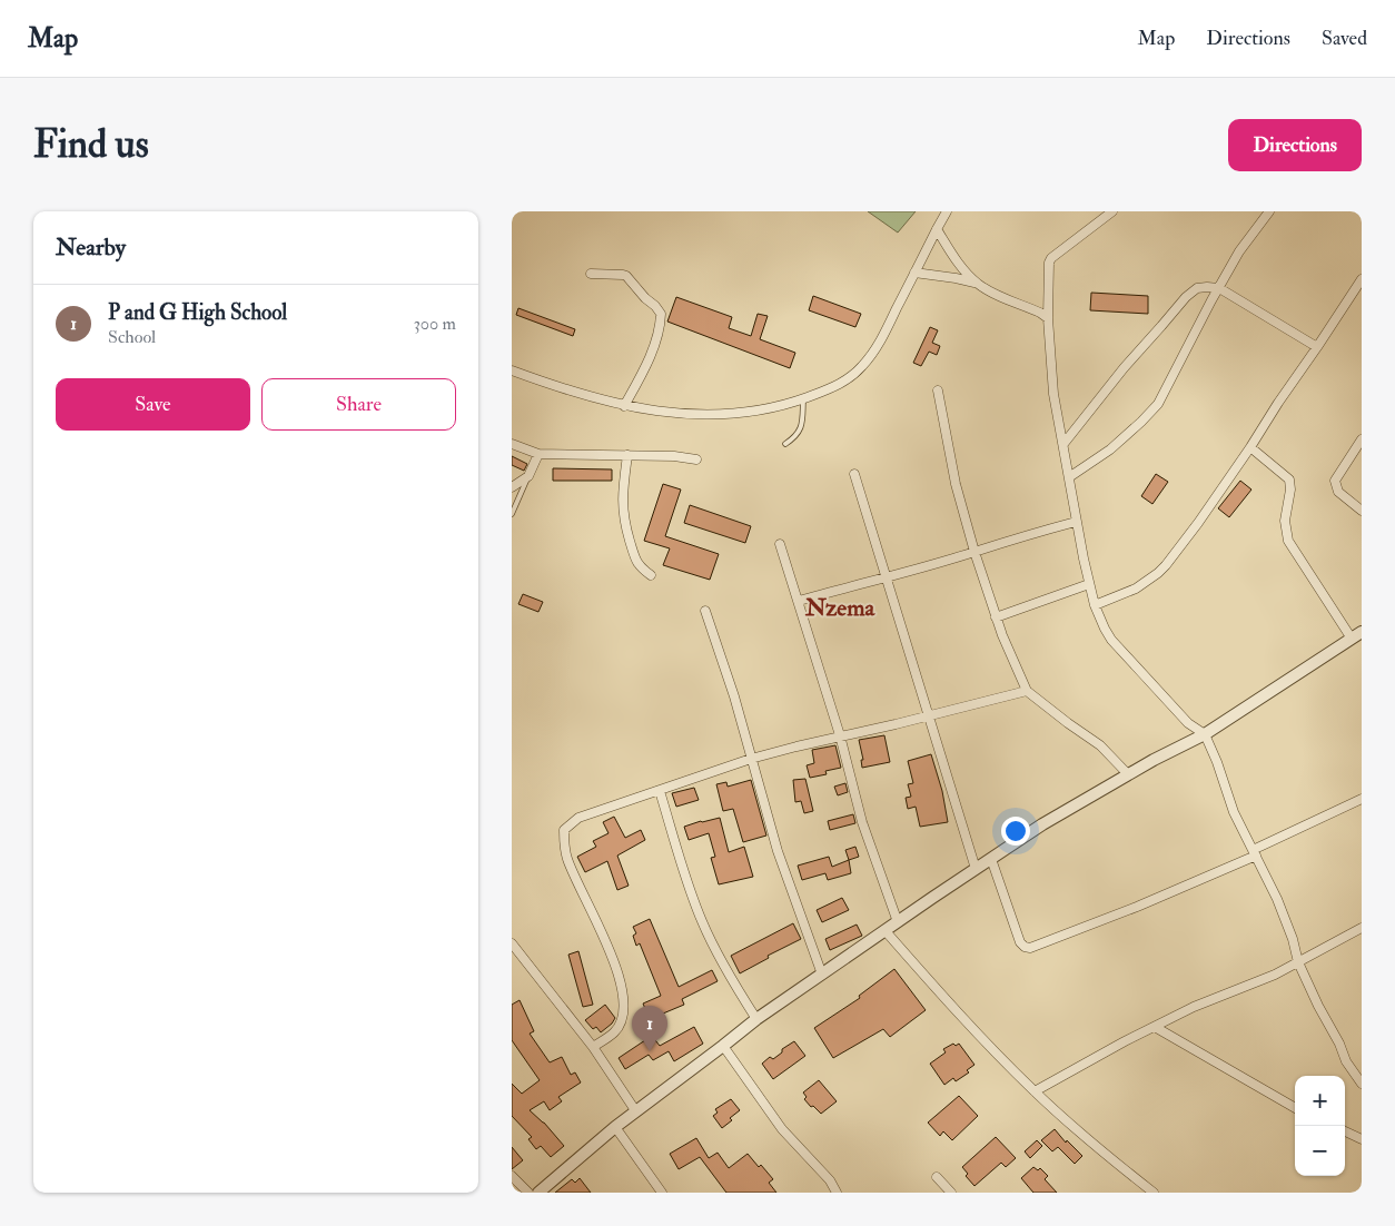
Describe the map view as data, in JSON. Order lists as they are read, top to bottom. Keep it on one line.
{"districts":["Nzema"],"page":{"header":"Map","nav":["Map","Directions","Saved"],"buttons":["Directions",["Save","Share"]],"title":"Find us","heading":"Nearby","list":[{"mark":"1","name":"P and G High School","note":"School","value":"300 m"}],"pins":"1","map_buttons":["+","−"]}}
